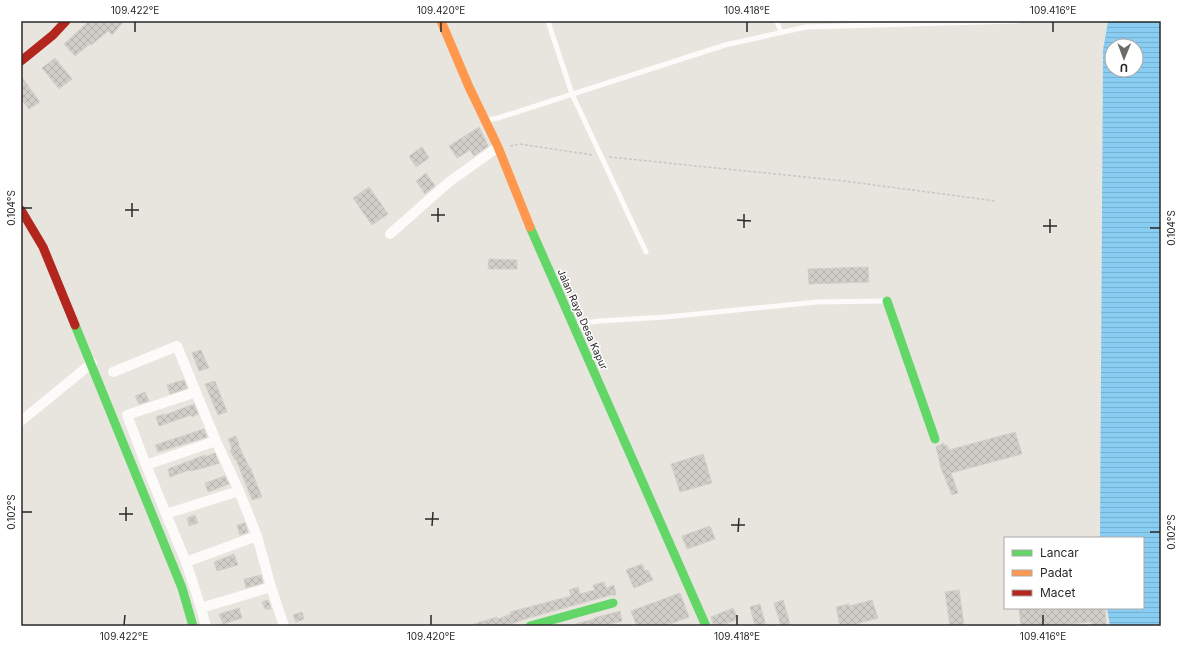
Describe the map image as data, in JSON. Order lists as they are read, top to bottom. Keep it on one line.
{"streets":{"street":["Jalan Raya Desa Kapur"]},"legend":["Lancar","Padat","Macet"],"north":"bottom","coordinates":["109.422°E","109.420°E","109.418°E","109.416°E","0.104°S","0.102°S"]}
